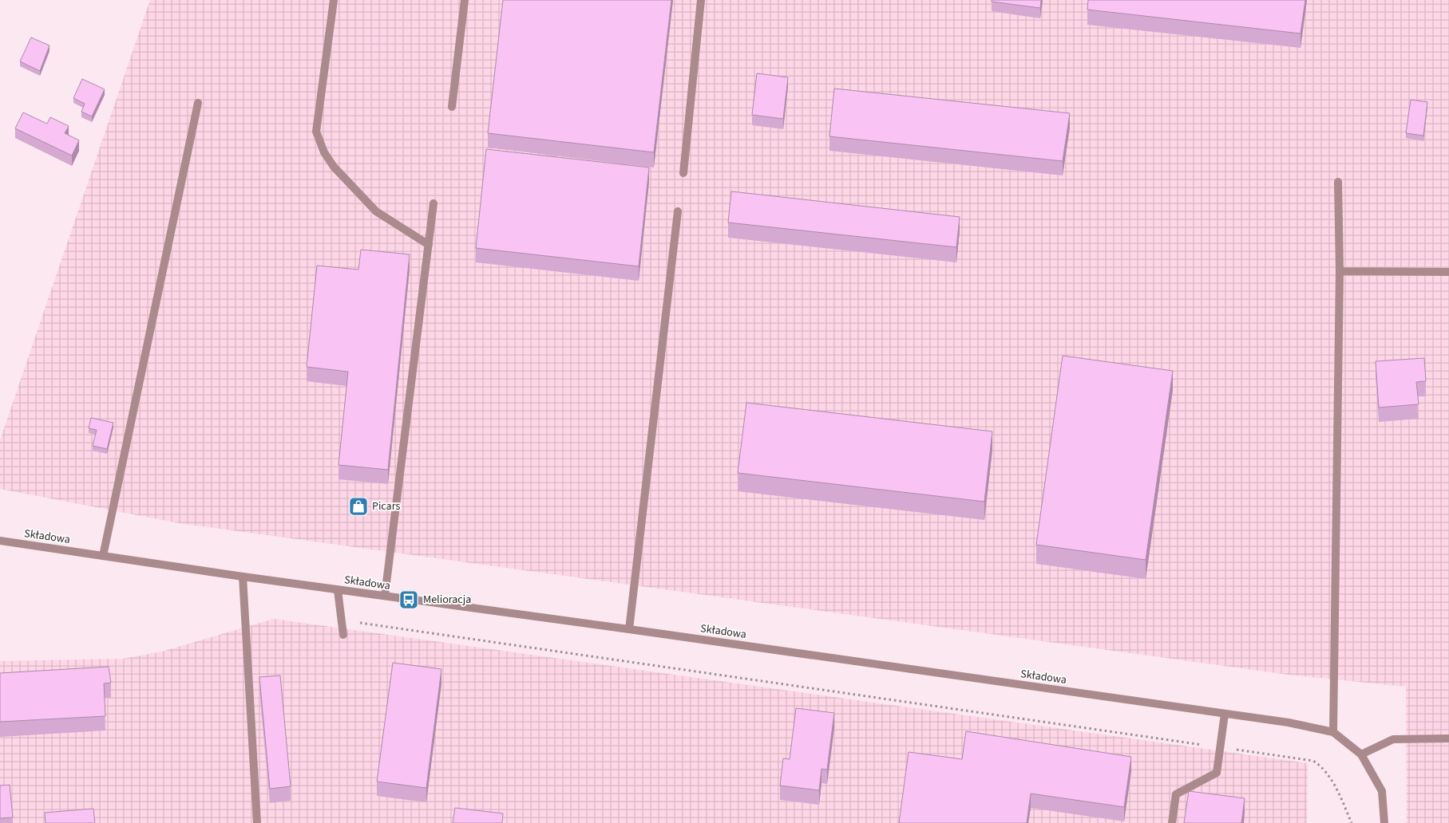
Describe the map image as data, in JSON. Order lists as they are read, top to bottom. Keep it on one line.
{"streets":{"street":["Składowa"]},"places":{"shop":["Picars"],"bus stop":["Melioracja"]}}
